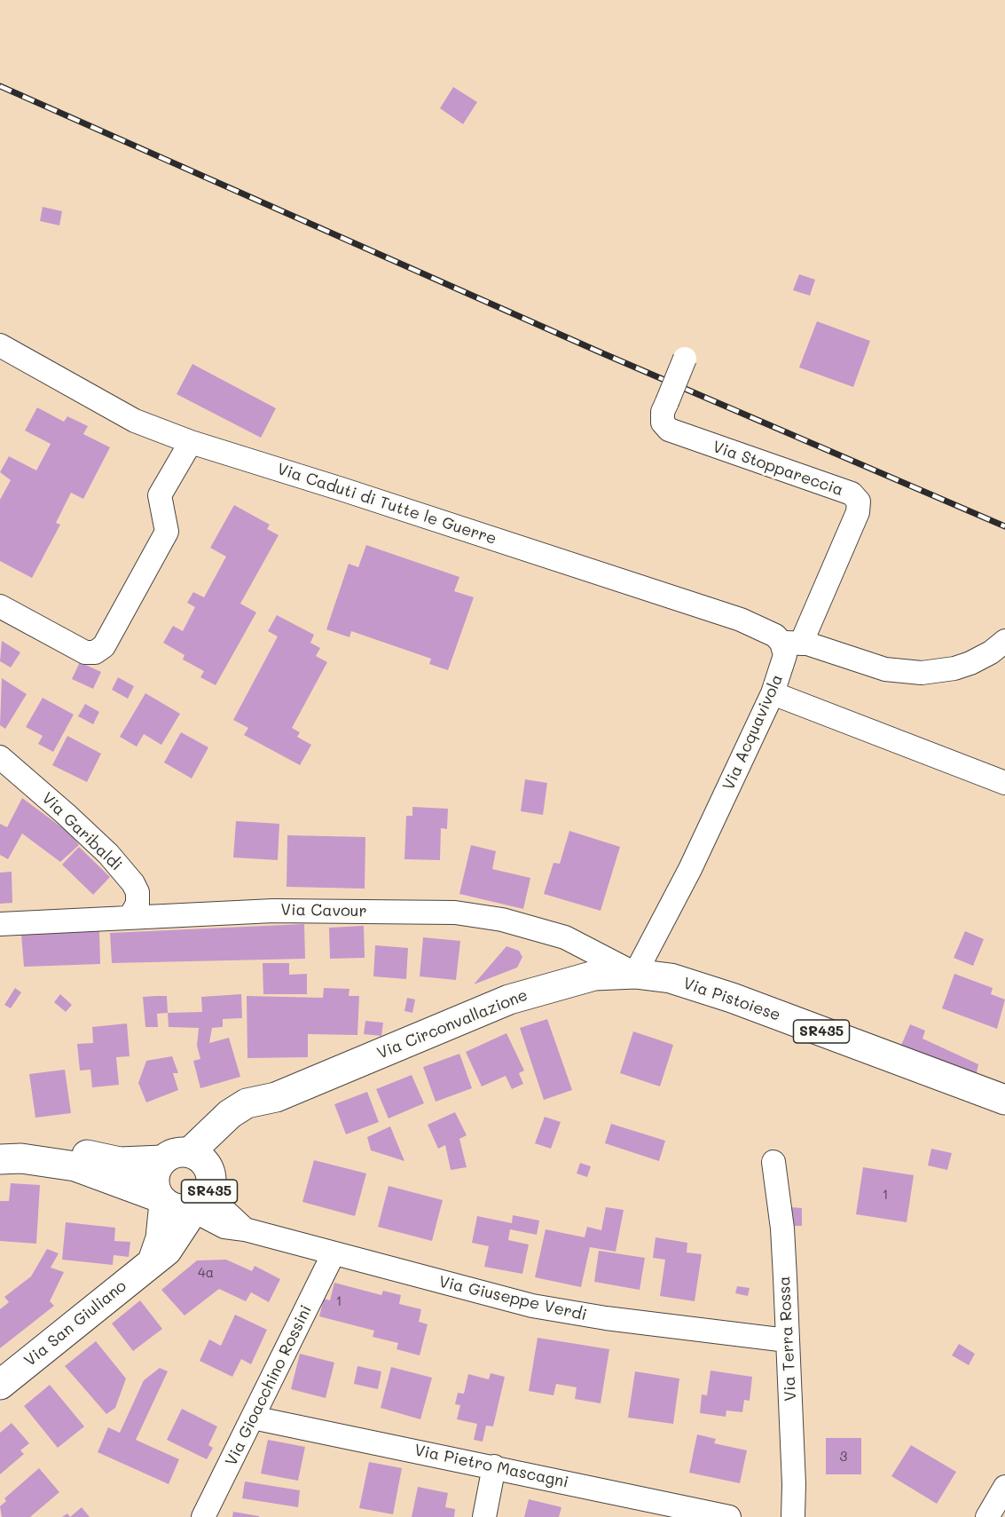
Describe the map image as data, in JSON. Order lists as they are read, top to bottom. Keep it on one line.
{"streets":{"main road":["Via Pistoiese","Via Circonvallazione","SR435","Via San Giuliano"],"street":["Via Stoppareccia","Via Caduti di Tutte le Guerre","Via Acquavivola","Via Garibaldi","Via Cavour","Via Giuseppe Verdi","Via Terra Rossa","Via Gioacchino Rossini","Via Pietro Mascagni"]},"crossings":[["Via Stoppareccia","Via Caduti di Tutte le Guerre"],["Via Stoppareccia","Via Acquavivola"],["Via Caduti di Tutte le Guerre","Via Acquavivola"],["Via Acquavivola","Via Cavour"],["Via Acquavivola","Via Pistoiese"],["Via Acquavivola","Via Circonvallazione"],["Via Garibaldi","Via Cavour"],["Via Cavour","Via Pistoiese"],["Via Cavour","Via Circonvallazione"],["Via Pistoiese","Via Circonvallazione"],["Via Circonvallazione","SR435"],["Via Circonvallazione","Via Giuseppe Verdi"],["Via Circonvallazione","Via San Giuliano"],["SR435","Via Giuseppe Verdi"],["SR435","Via San Giuliano"],["Via Giuseppe Verdi","Via San Giuliano"],["Via Giuseppe Verdi","Via Terra Rossa"],["Via Giuseppe Verdi","Via Gioacchino Rossini"],["Via Gioacchino Rossini","Via Pietro Mascagni"]],"house_numbers":["1","4a","1","3"]}
